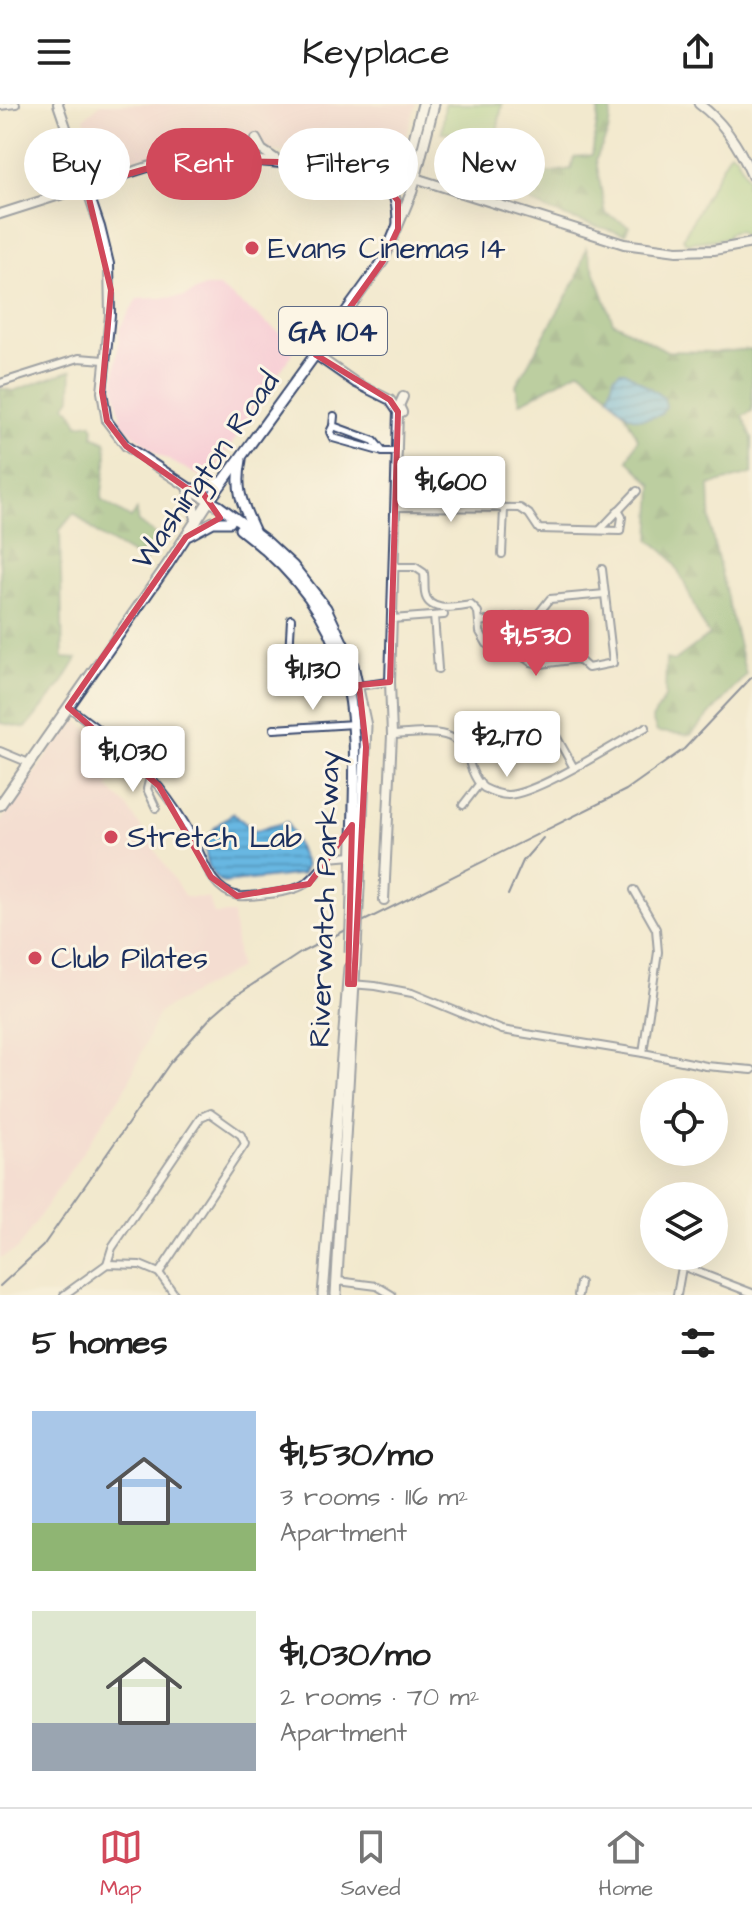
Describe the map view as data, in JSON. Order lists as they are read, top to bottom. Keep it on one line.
{"streets":{"main road":["GA 104","Washington Road","Riverwatch Parkway"]},"crossings":[["Washington Road","Riverwatch Parkway"]],"places":["Evans Cinemas 14","Stretch Lab","Club Pilates"],"page":{"header":"Keyplace","chip":["Buy","Rent","Filters","New"],"price":["$1,600","$1,530","$1,130","$2,170","$1,030"],"heading":"5 homes","list":[{"name":"$1,530/mo","note":"3 rooms · 116 m² · Apartment"},{"name":"$1,030/mo","note":"2 rooms · 70 m² · Apartment"}],"tabs":["Map","Saved","Home"]}}
